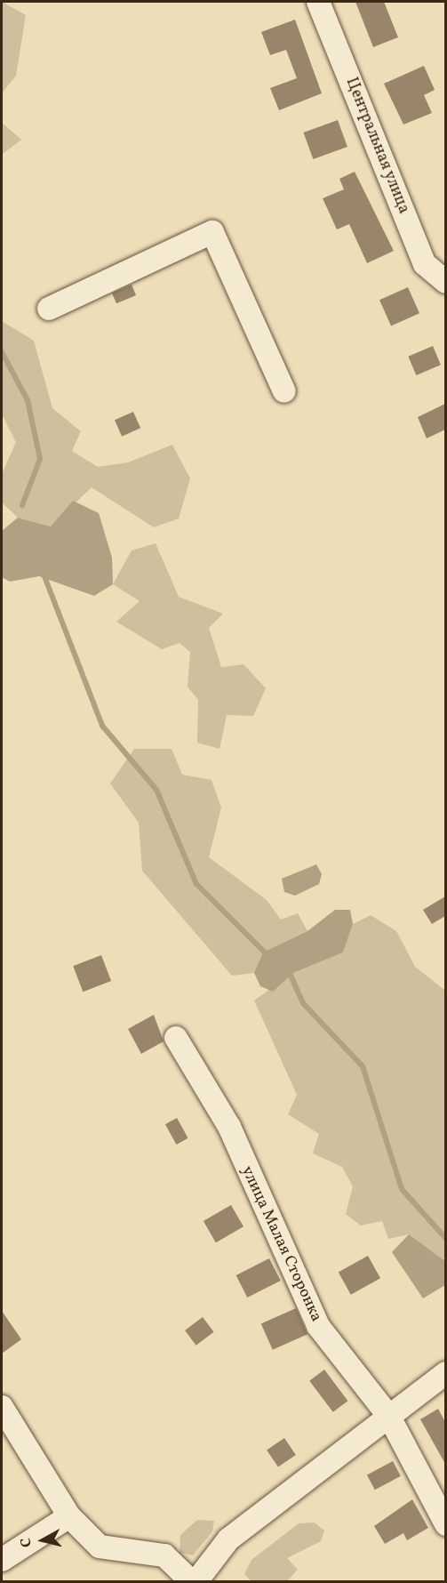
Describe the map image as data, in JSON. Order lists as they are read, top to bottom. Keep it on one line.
{"streets":{"street":["Центральная улица","улица Малая Сторонка"]},"north":"left"}
